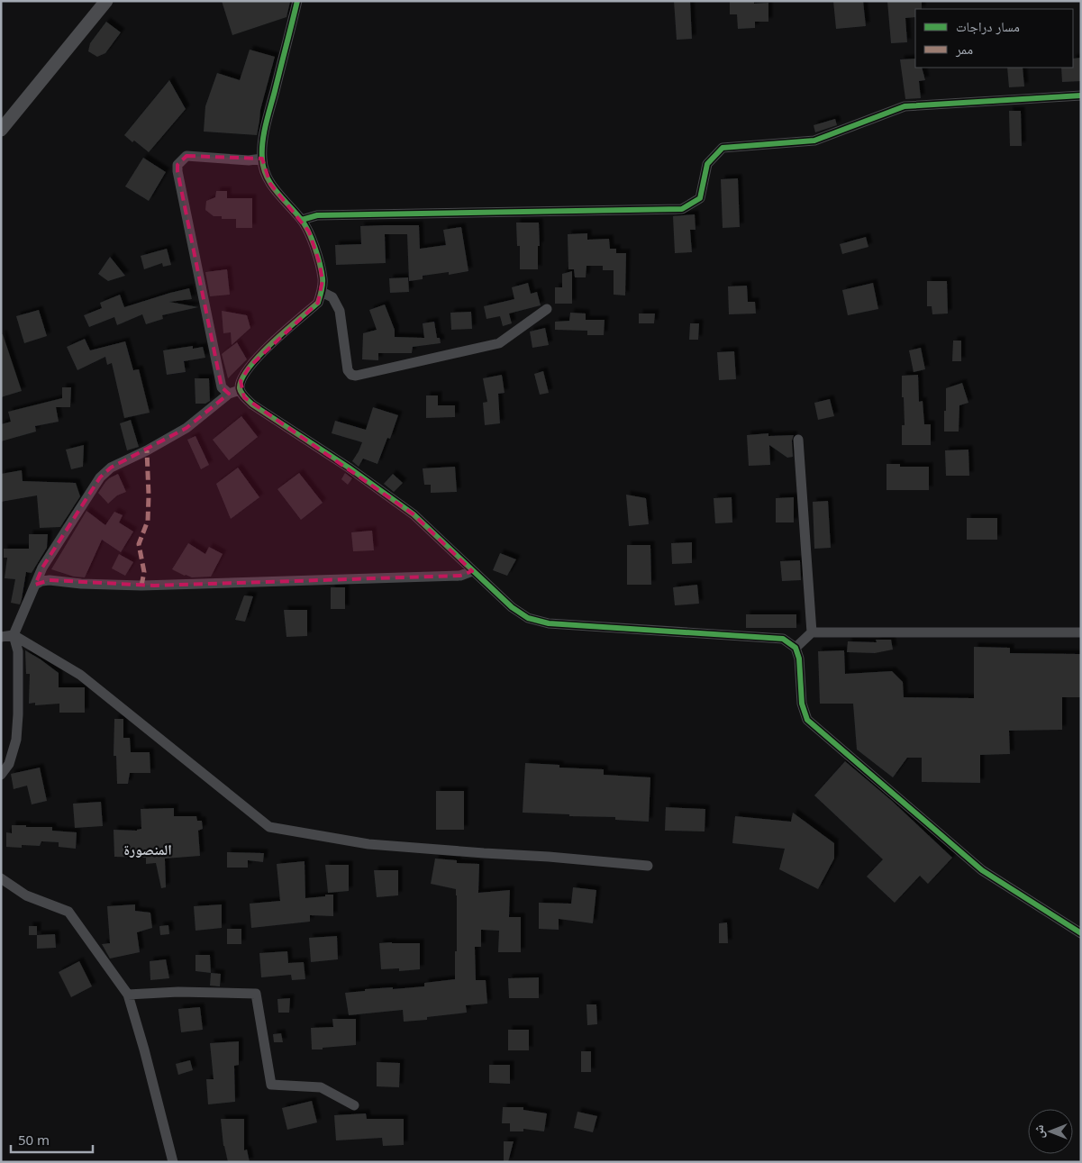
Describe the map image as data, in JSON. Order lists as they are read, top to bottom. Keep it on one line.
{"districts":["المنصورة"],"legend":["مسار دراجات","ممر"],"scale_bar":"50 m","north":"left"}
